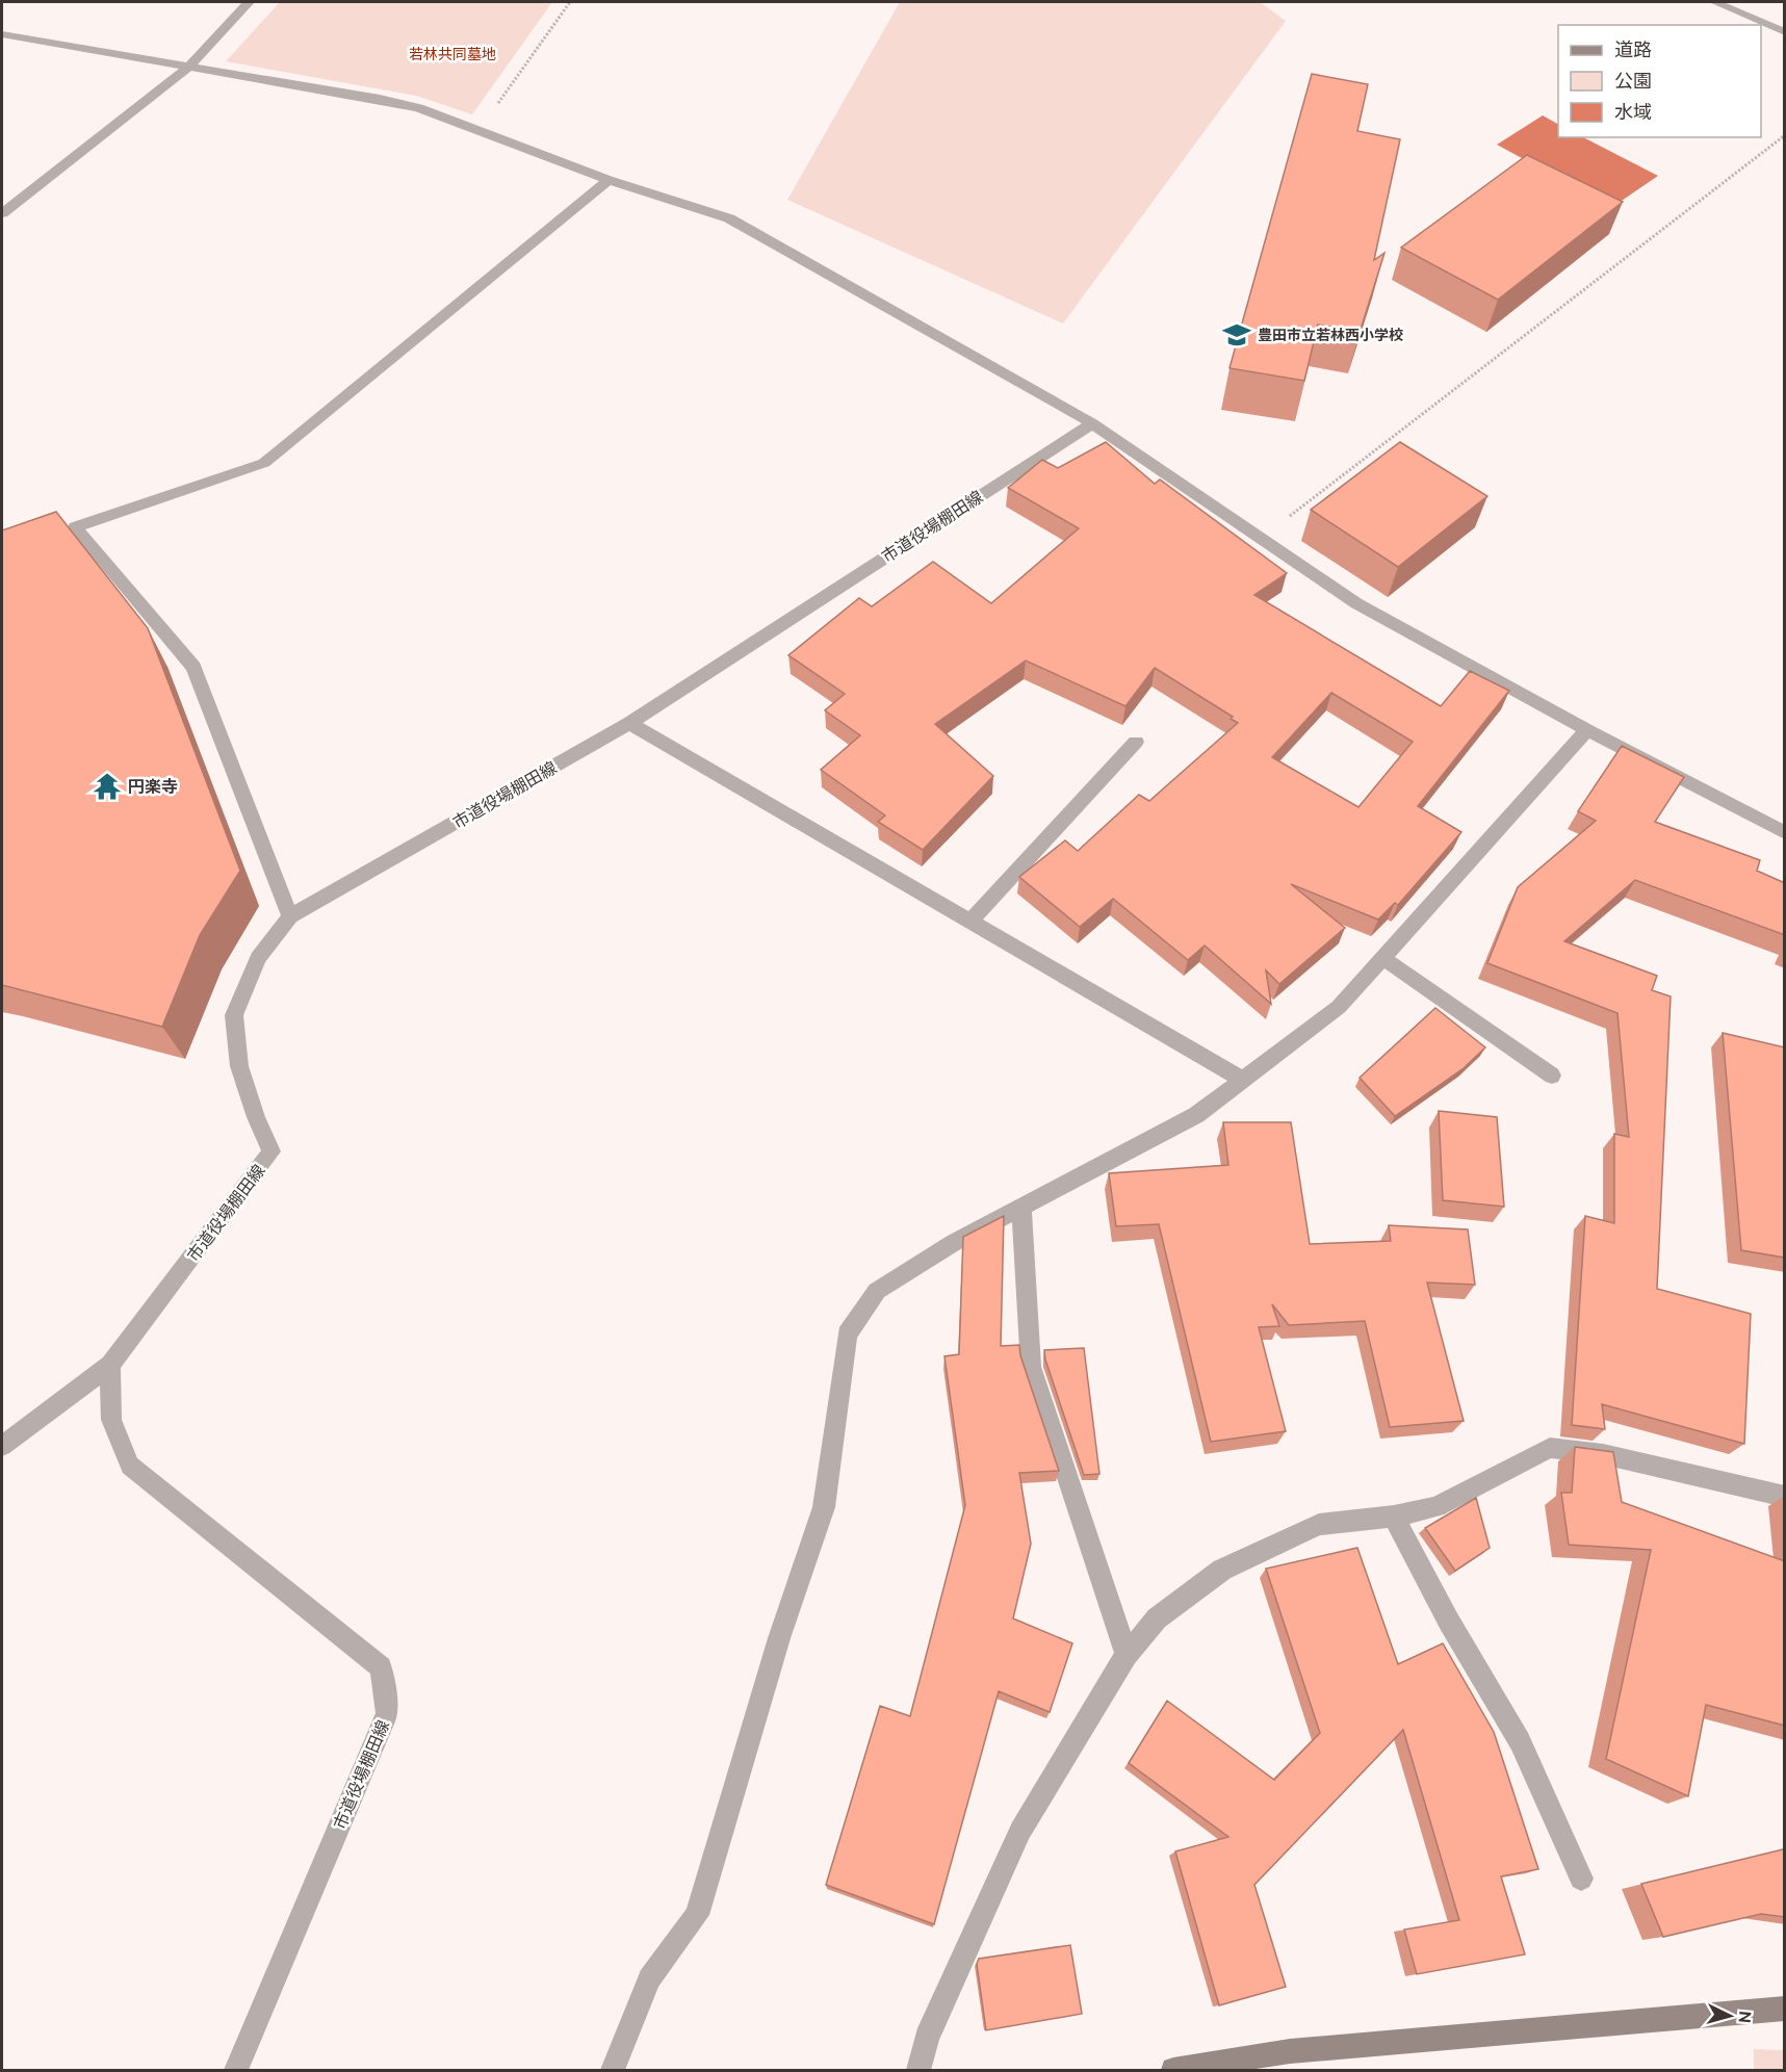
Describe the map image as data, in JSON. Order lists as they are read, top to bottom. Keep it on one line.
{"streets":{"street":["市道役場棚田線"]},"parks":["若林共同墓地"],"places":{"school or university":["豊田市立若林西小学校"],"temple":["円楽寺"]},"legend":["道路","公園","水域"],"north":"right"}
